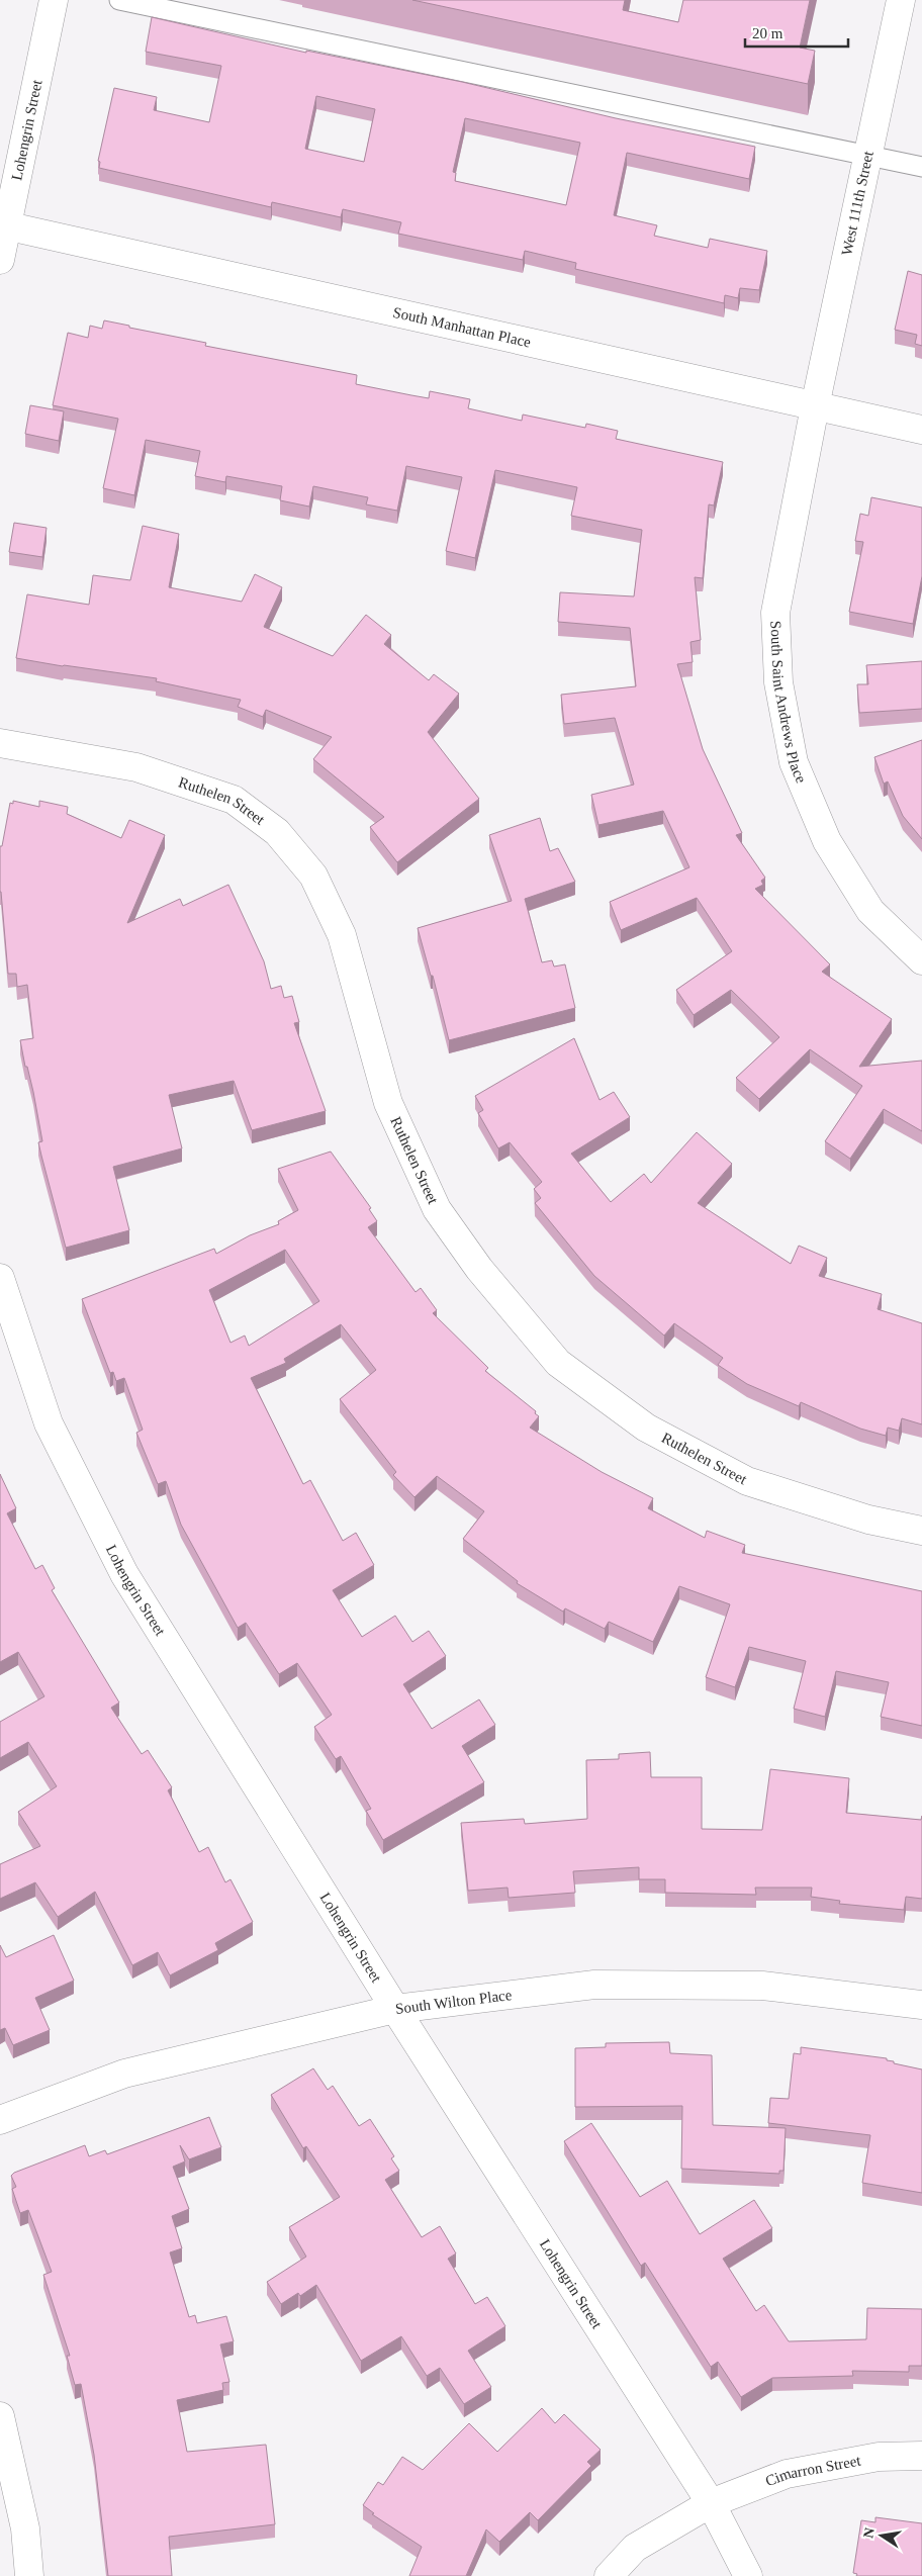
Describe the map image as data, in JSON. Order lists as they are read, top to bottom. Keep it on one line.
{"streets":{"street":["Lohengrin Street","West 111th Street","South Manhattan Place","South Saint Andrews Place","Ruthelen Street","South Wilton Place","Cimarron Street"]},"crossings":[["Lohengrin Street","South Manhattan Place"],["Lohengrin Street","South Wilton Place"],["Lohengrin Street","Cimarron Street"],["West 111th Street","South Manhattan Place"],["West 111th Street","South Saint Andrews Place"],["South Manhattan Place","South Saint Andrews Place"]],"scale_bar":"20 m","north":"left"}
